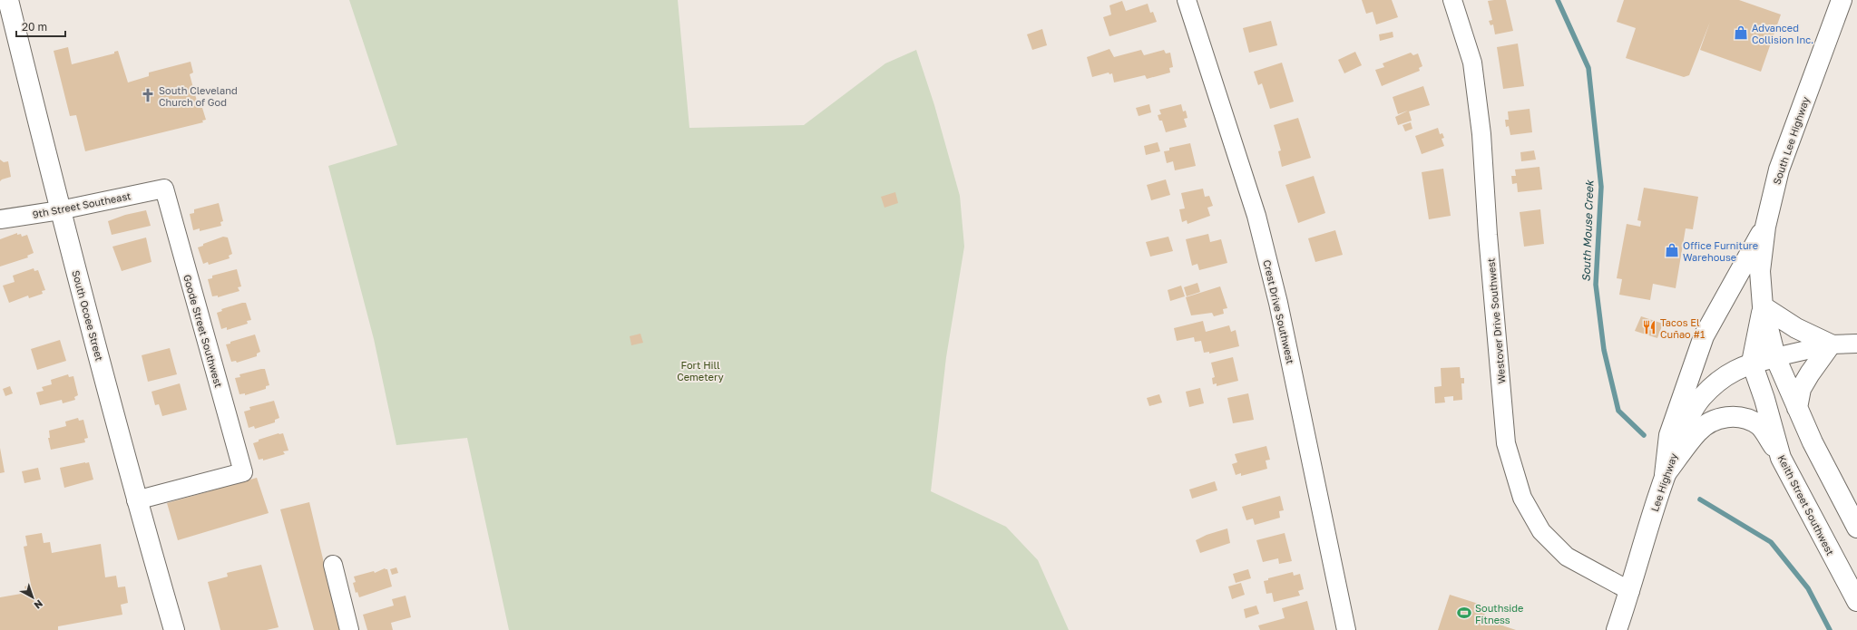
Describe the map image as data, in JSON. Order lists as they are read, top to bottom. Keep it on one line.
{"streets":{"main road":["South Lee Highway","South Ocoee Street","Lee Highway","Keith Street Southwest"],"street":["9th Street Southeast","Crest Drive Southwest","Westover Drive Southwest","Goode Street Southwest"]},"crossings":[["South Lee Highway","Lee Highway"],["South Lee Highway","Keith Street Southwest"],["9th Street Southeast","South Ocoee Street"],["9th Street Southeast","Goode Street Southwest"],["South Ocoee Street","Goode Street Southwest"],["Westover Drive Southwest","Lee Highway"],["Lee Highway","Keith Street Southwest"]],"water":["South Mouse Creek"],"parks":["Fort Hill Cemetery"],"places":{"shop":["Advanced Collision Inc.","Office Furniture Warehouse"],"church":["South Cleveland Church of God"],"restaurant":["Tacos El Cuñao #1"],"sports":["Southside Fitness"]},"scale_bar":"20 m","north":"bottom right"}
